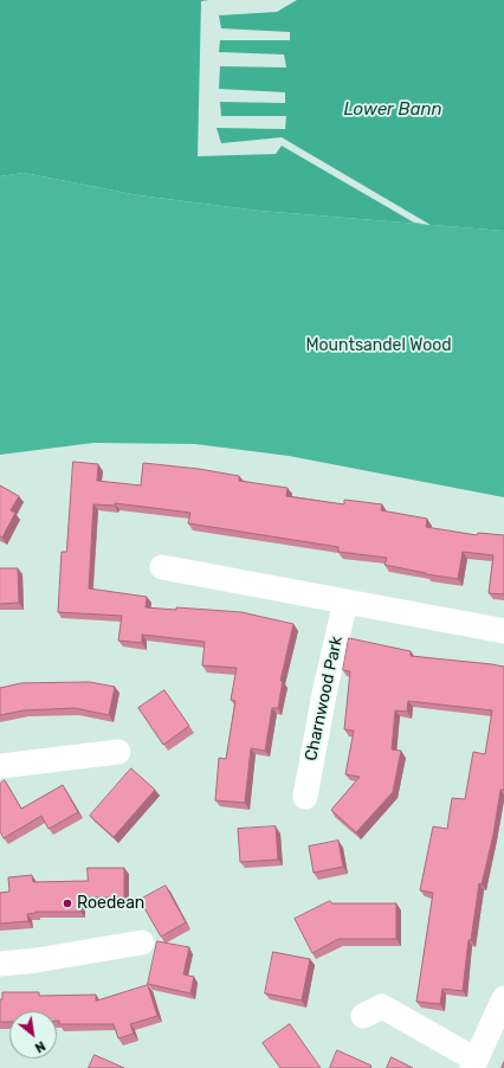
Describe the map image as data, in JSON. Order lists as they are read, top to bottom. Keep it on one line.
{"streets":{"street":["Charnwood Park"]},"water":["Lower Bann"],"parks":["Mountsandel Wood"],"places":["Roedean"],"north":"bottom right"}
